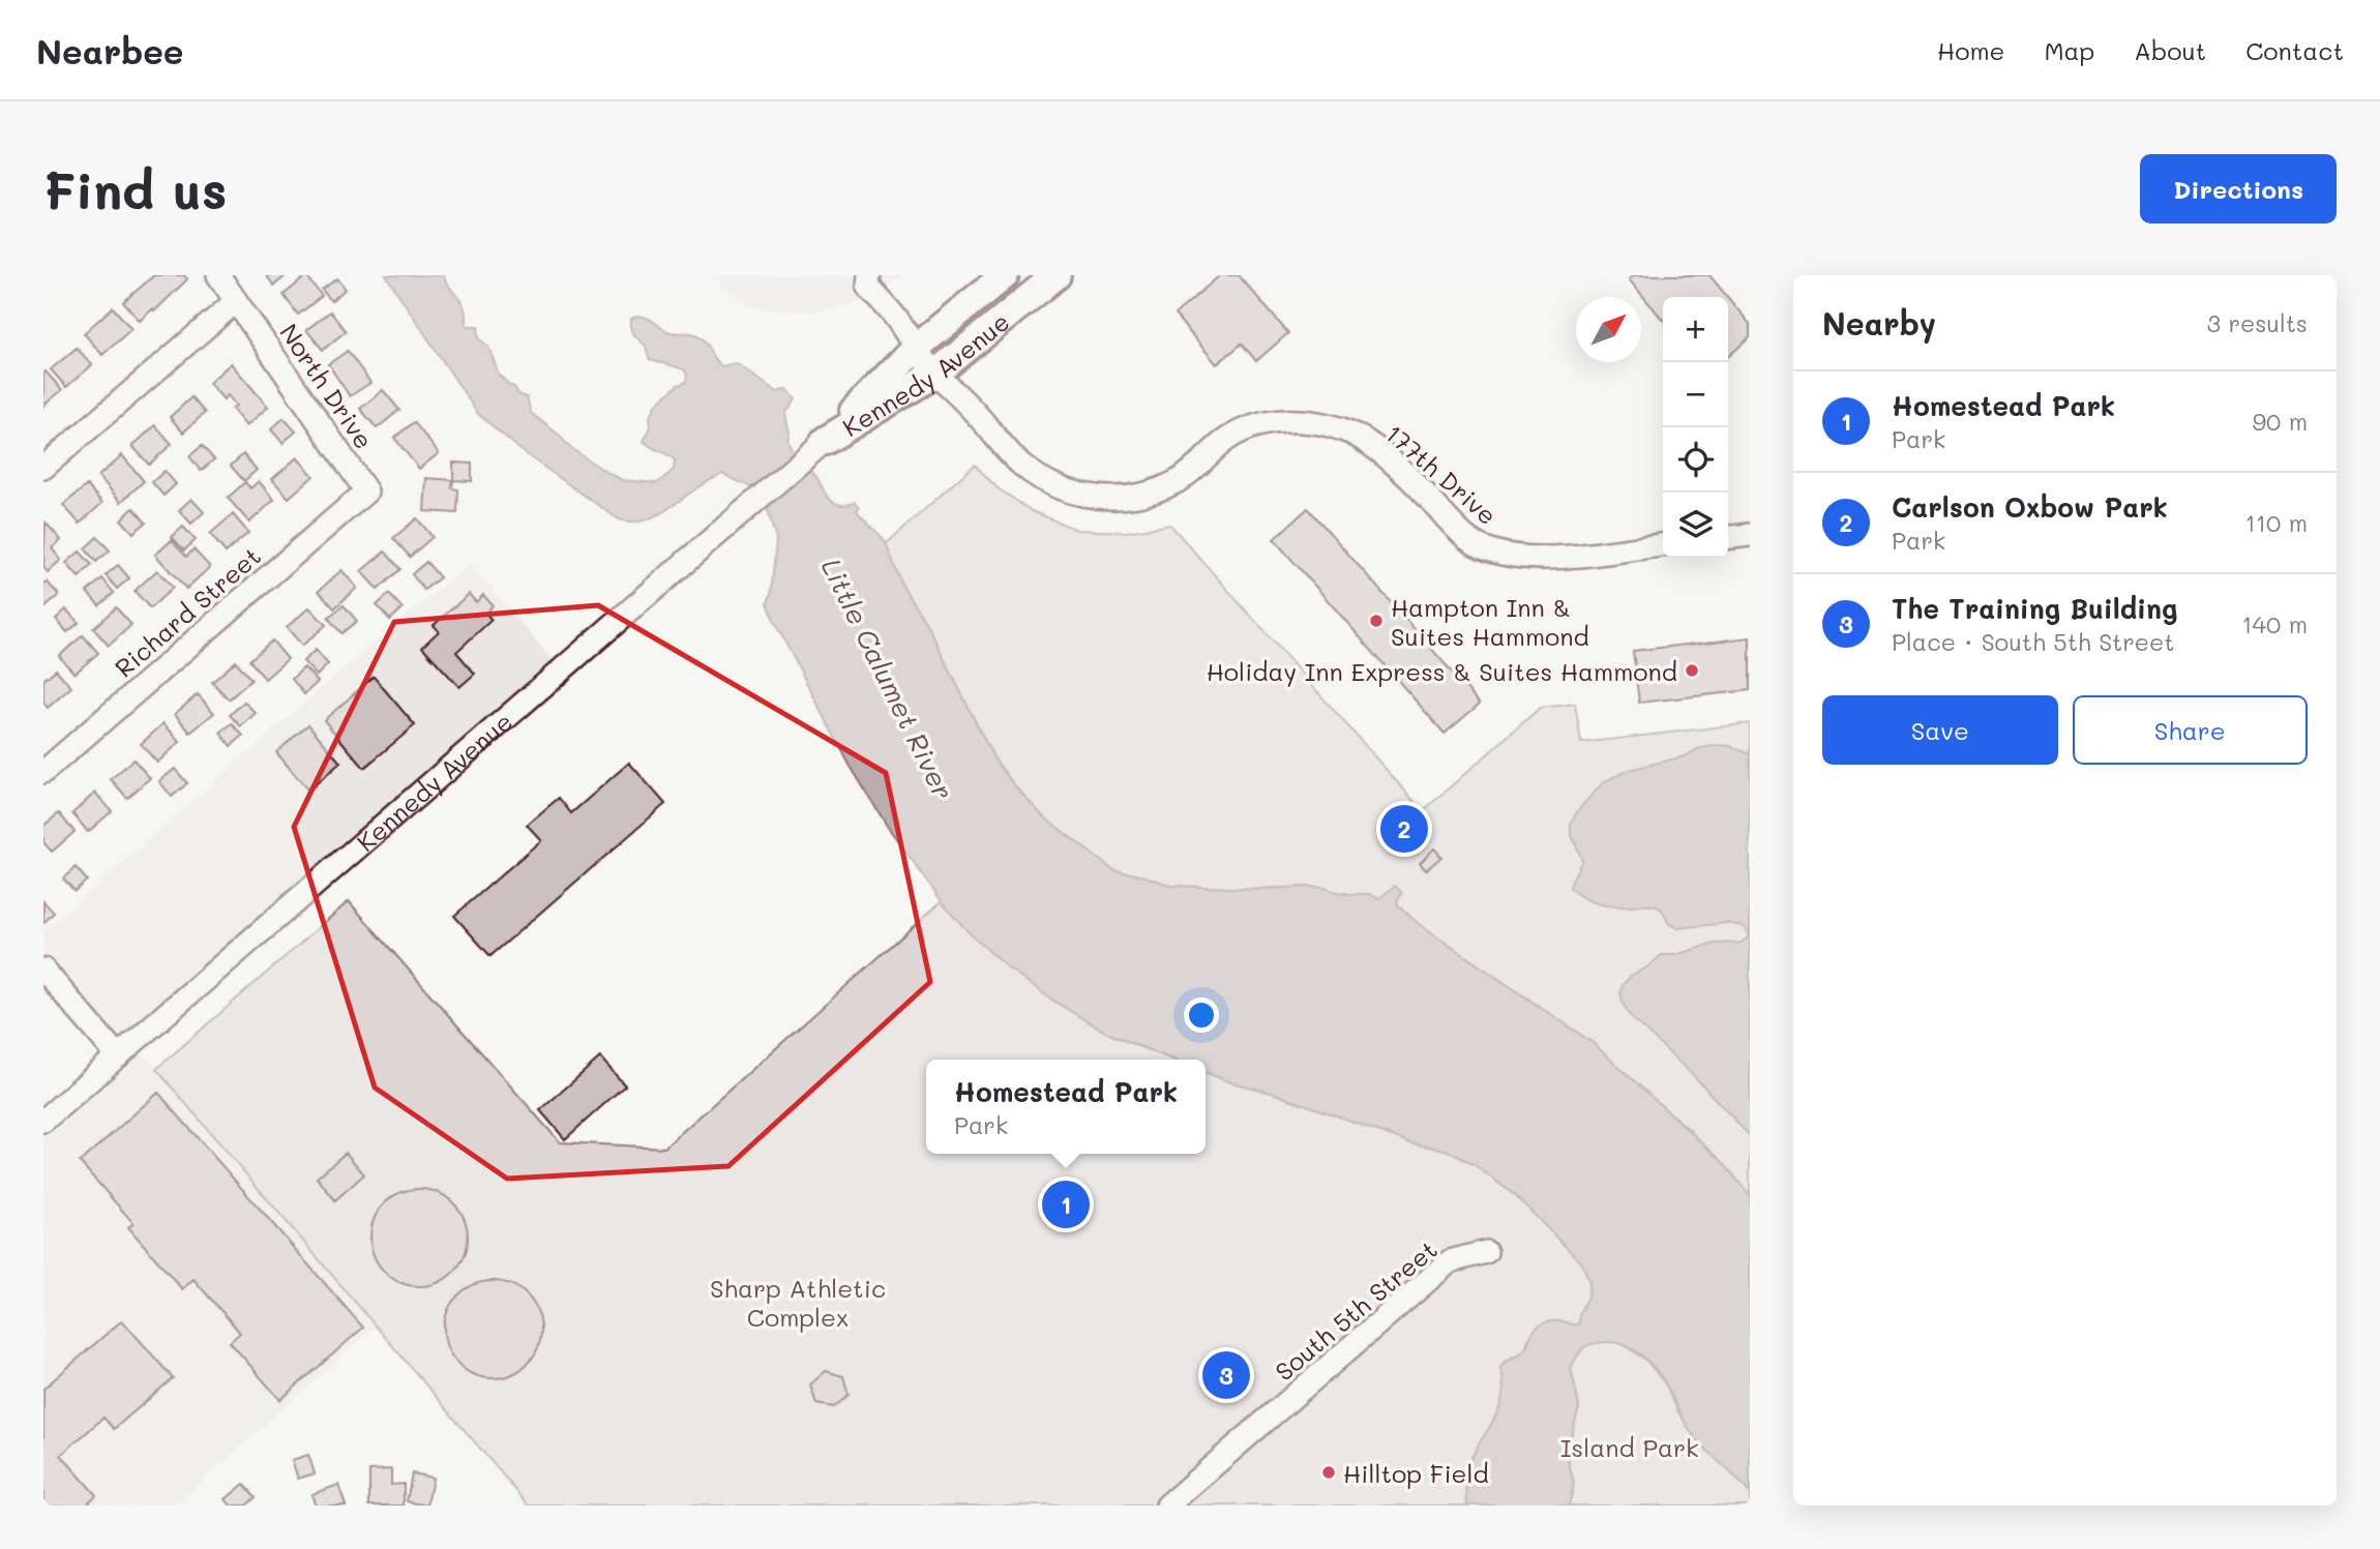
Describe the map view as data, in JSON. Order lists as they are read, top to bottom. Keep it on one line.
{"streets":{"main road":["Kennedy Avenue"],"street":["North Drive","177th Drive","Richard Street","South 5th Street"]},"crossings":[["Kennedy Avenue","177th Drive"],["North Drive","Richard Street"]],"water":["Little Calumet River"],"parks":["Sharp Athletic Complex","Island Park"],"places":["Hampton Inn & Suites Hammond","Holiday Inn Express & Suites Hammond","Hilltop Field"],"north":"top right","page":{"header":"Nearbee","nav":["Home","Map","About","Contact"],"buttons":["Directions",["Save","Share"]],"title":"Find us","heading":["Nearby","3 results"],"map_buttons":["+","−"],"list":[{"mark":"1","name":"Homestead Park","note":"Park","value":"90 m"},{"mark":"2","name":"Carlson Oxbow Park","note":"Park","value":"110 m"},{"mark":"3","name":"The Training Building","note":"Place · South 5th Street","value":"140 m"}],"pins":["2","1","3"],"popup":["Homestead Park","Park"]}}
